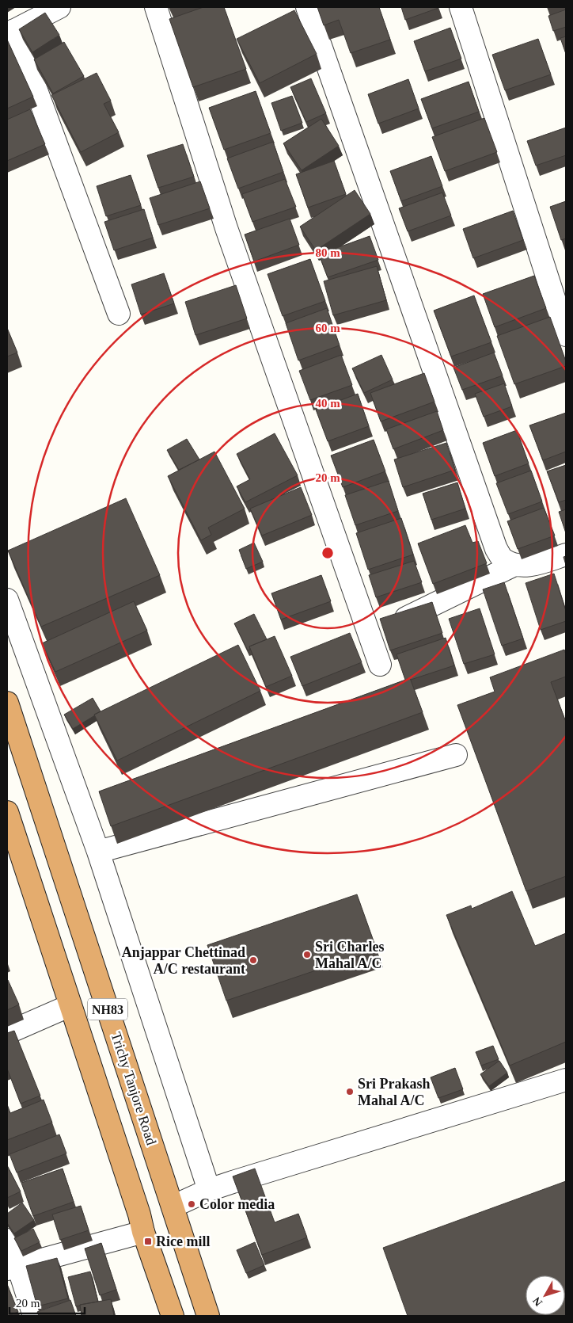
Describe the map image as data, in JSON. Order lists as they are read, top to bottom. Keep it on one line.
{"streets":{"highway":["NH83","Trichy Tanjore Road"]},"places":{"other":["Sri Charles Mahal A/C","Anjappar Chettinad A/C restaurant","Sri Prakash Mahal A/C","Color media"],"transit":["Rice mill"]},"scale_bar":"20 m","north":"bottom left","rings":["80 m","60 m","40 m","20 m"]}
